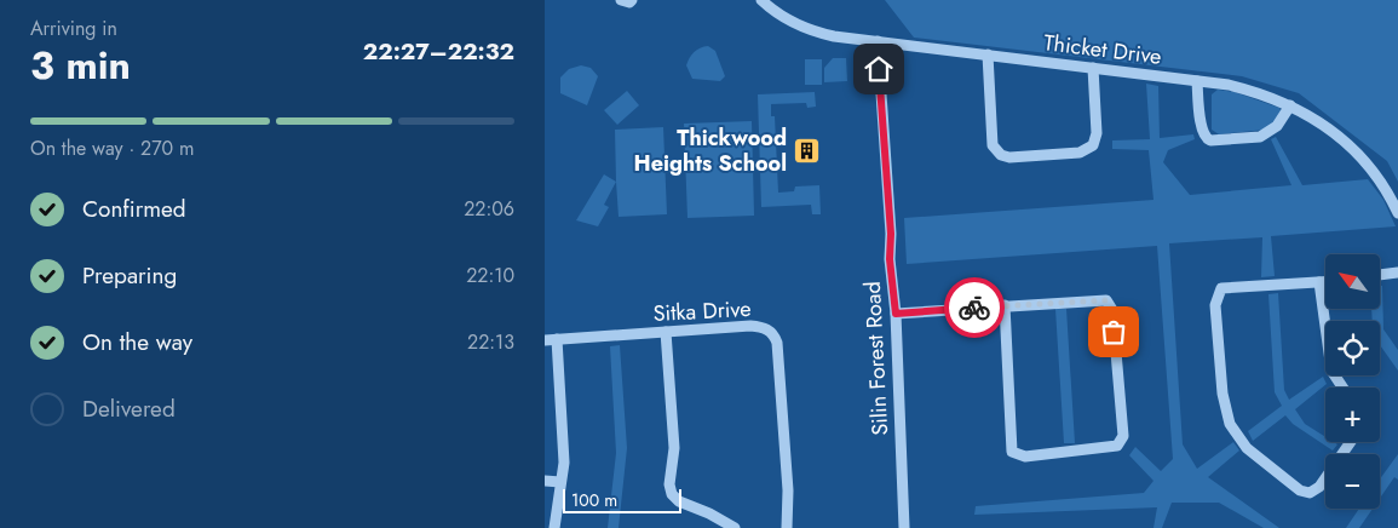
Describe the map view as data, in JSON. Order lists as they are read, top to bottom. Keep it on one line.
{"streets":{"street":["Thicket Drive","Sitka Drive","Silin Forest Road"]},"crossings":[["Thicket Drive","Silin Forest Road"]],"places":{"building":["Thickwood Heights School"]},"scale_bar":"100 m","north":"top left","page":{"heading":["3 min","Arriving in","22:27–22:32"],"bar":"On the way · 270 m","list":[["Confirmed","22:06"],["Preparing","22:10"],["On the way","22:13"],"Delivered"],"map_buttons":["+","−"],"scale":"100 m"}}
